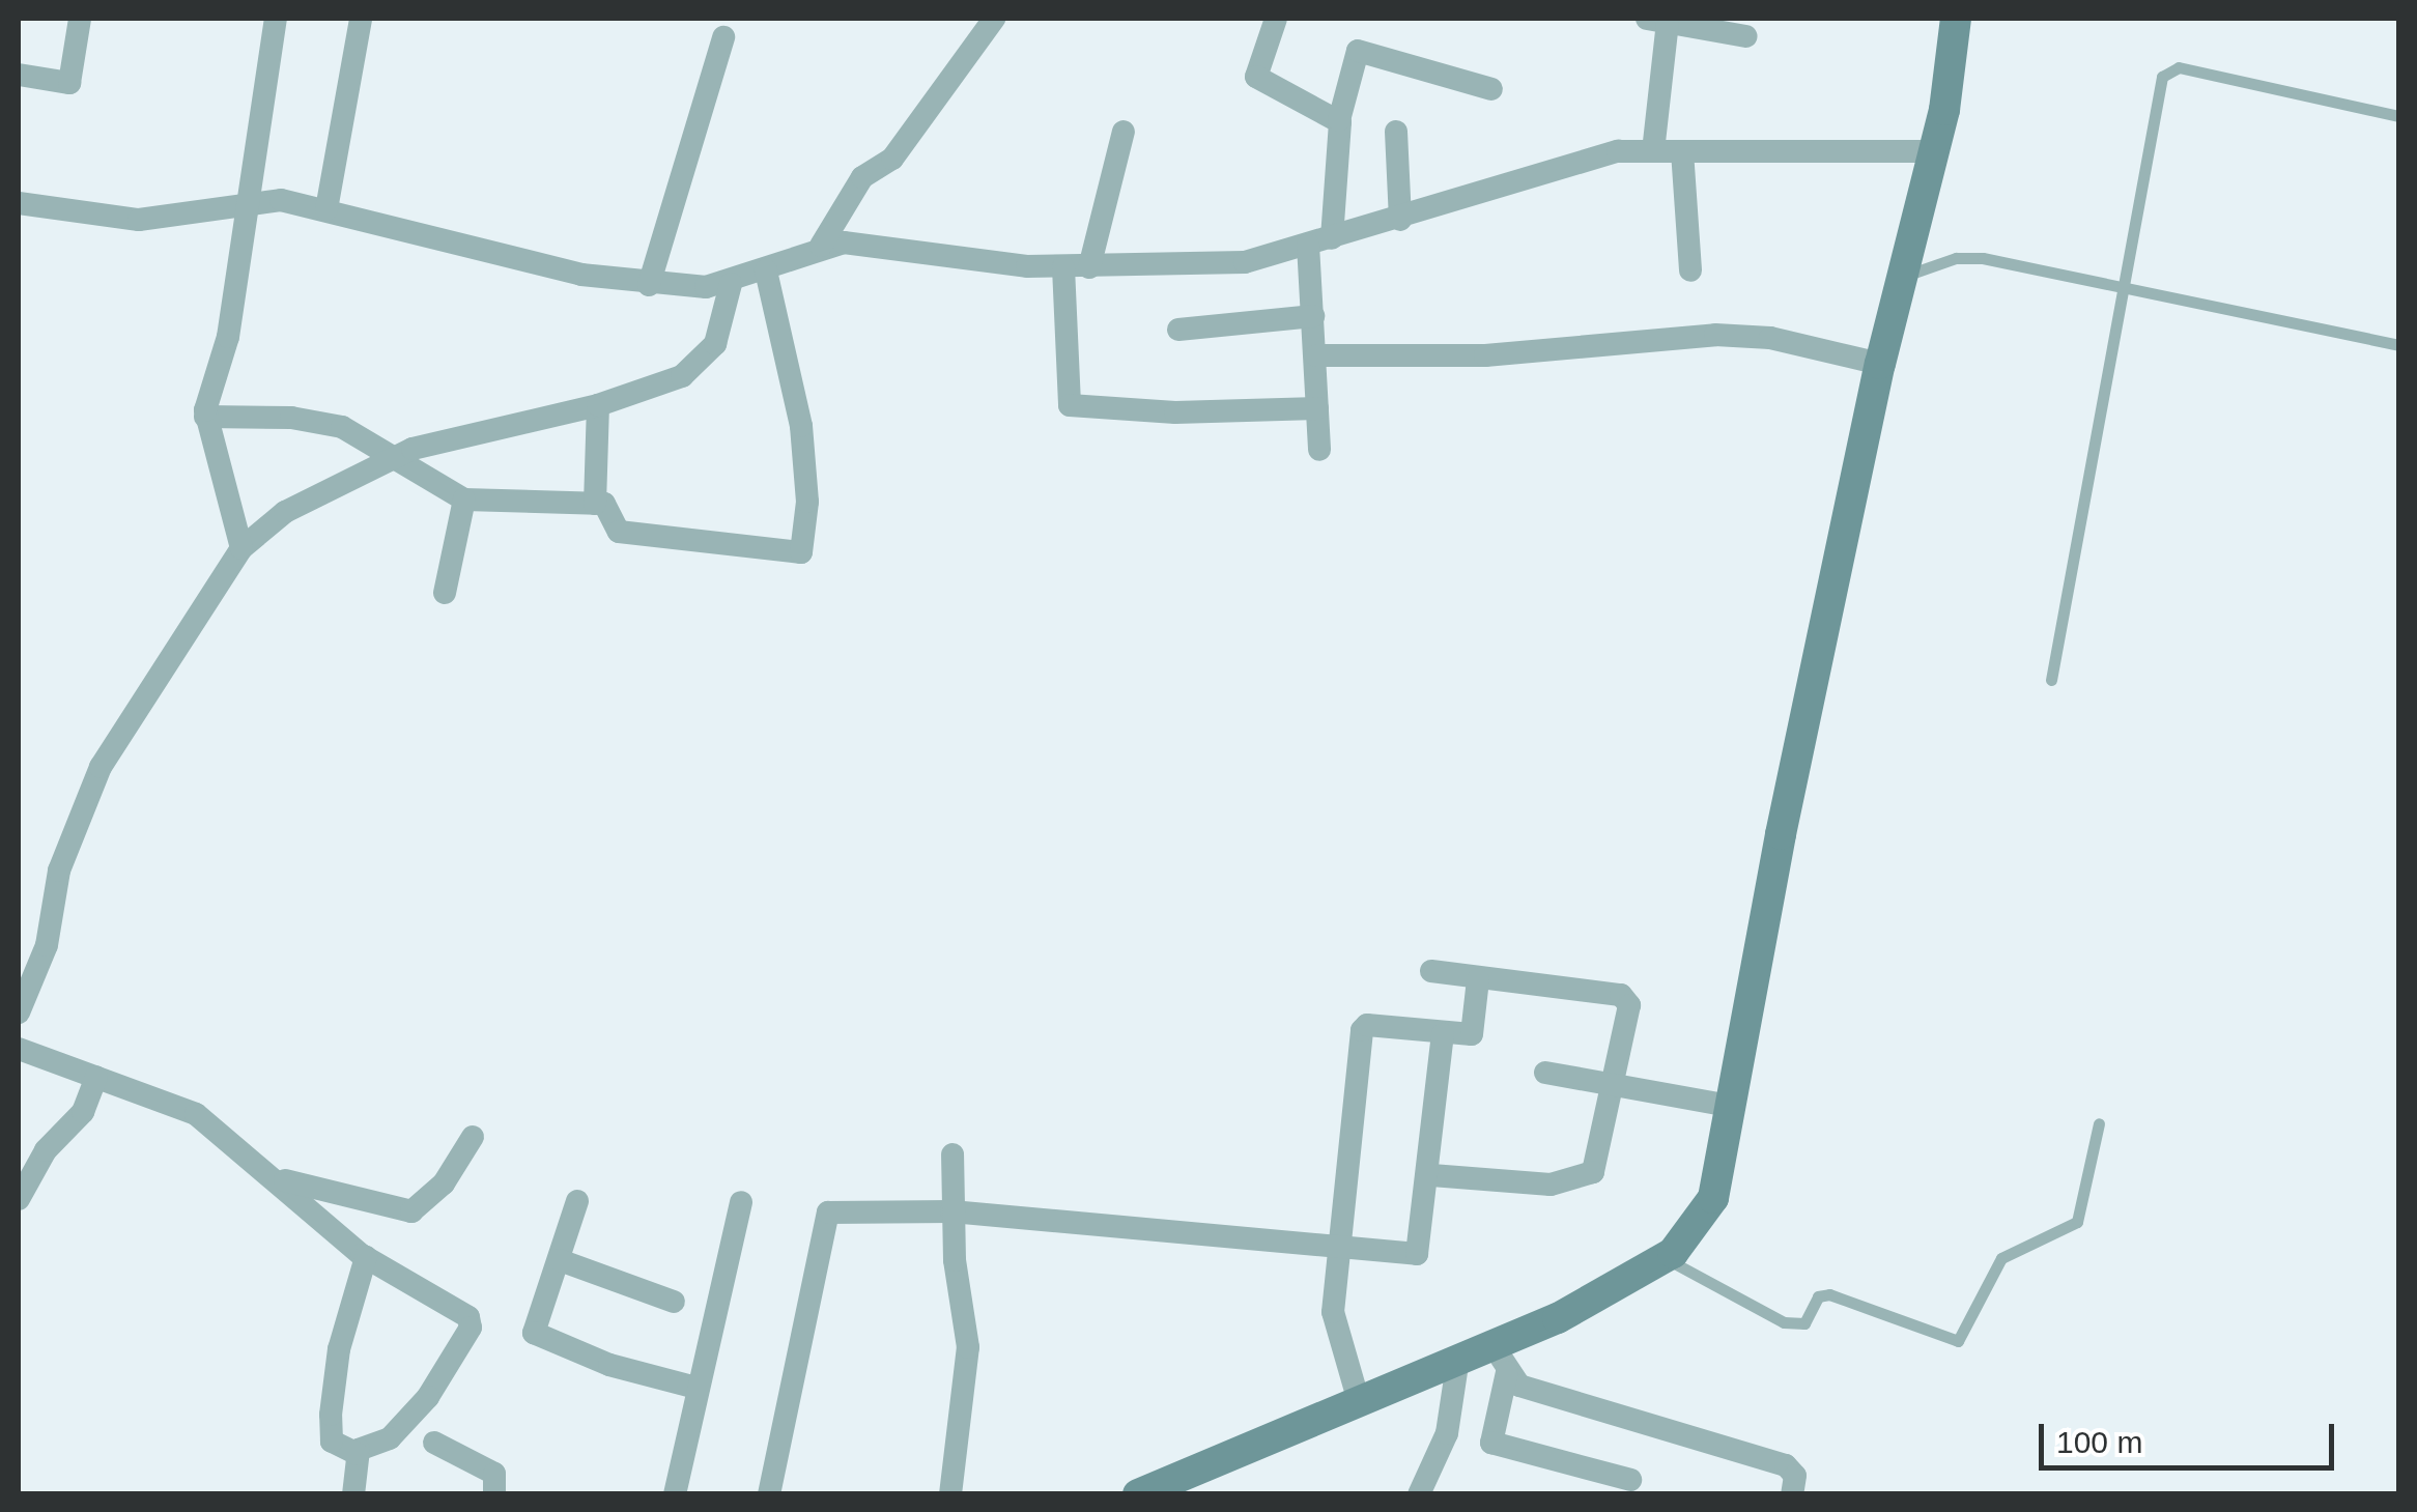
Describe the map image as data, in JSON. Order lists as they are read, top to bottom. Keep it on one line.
{"scale_bar":"100 m"}
